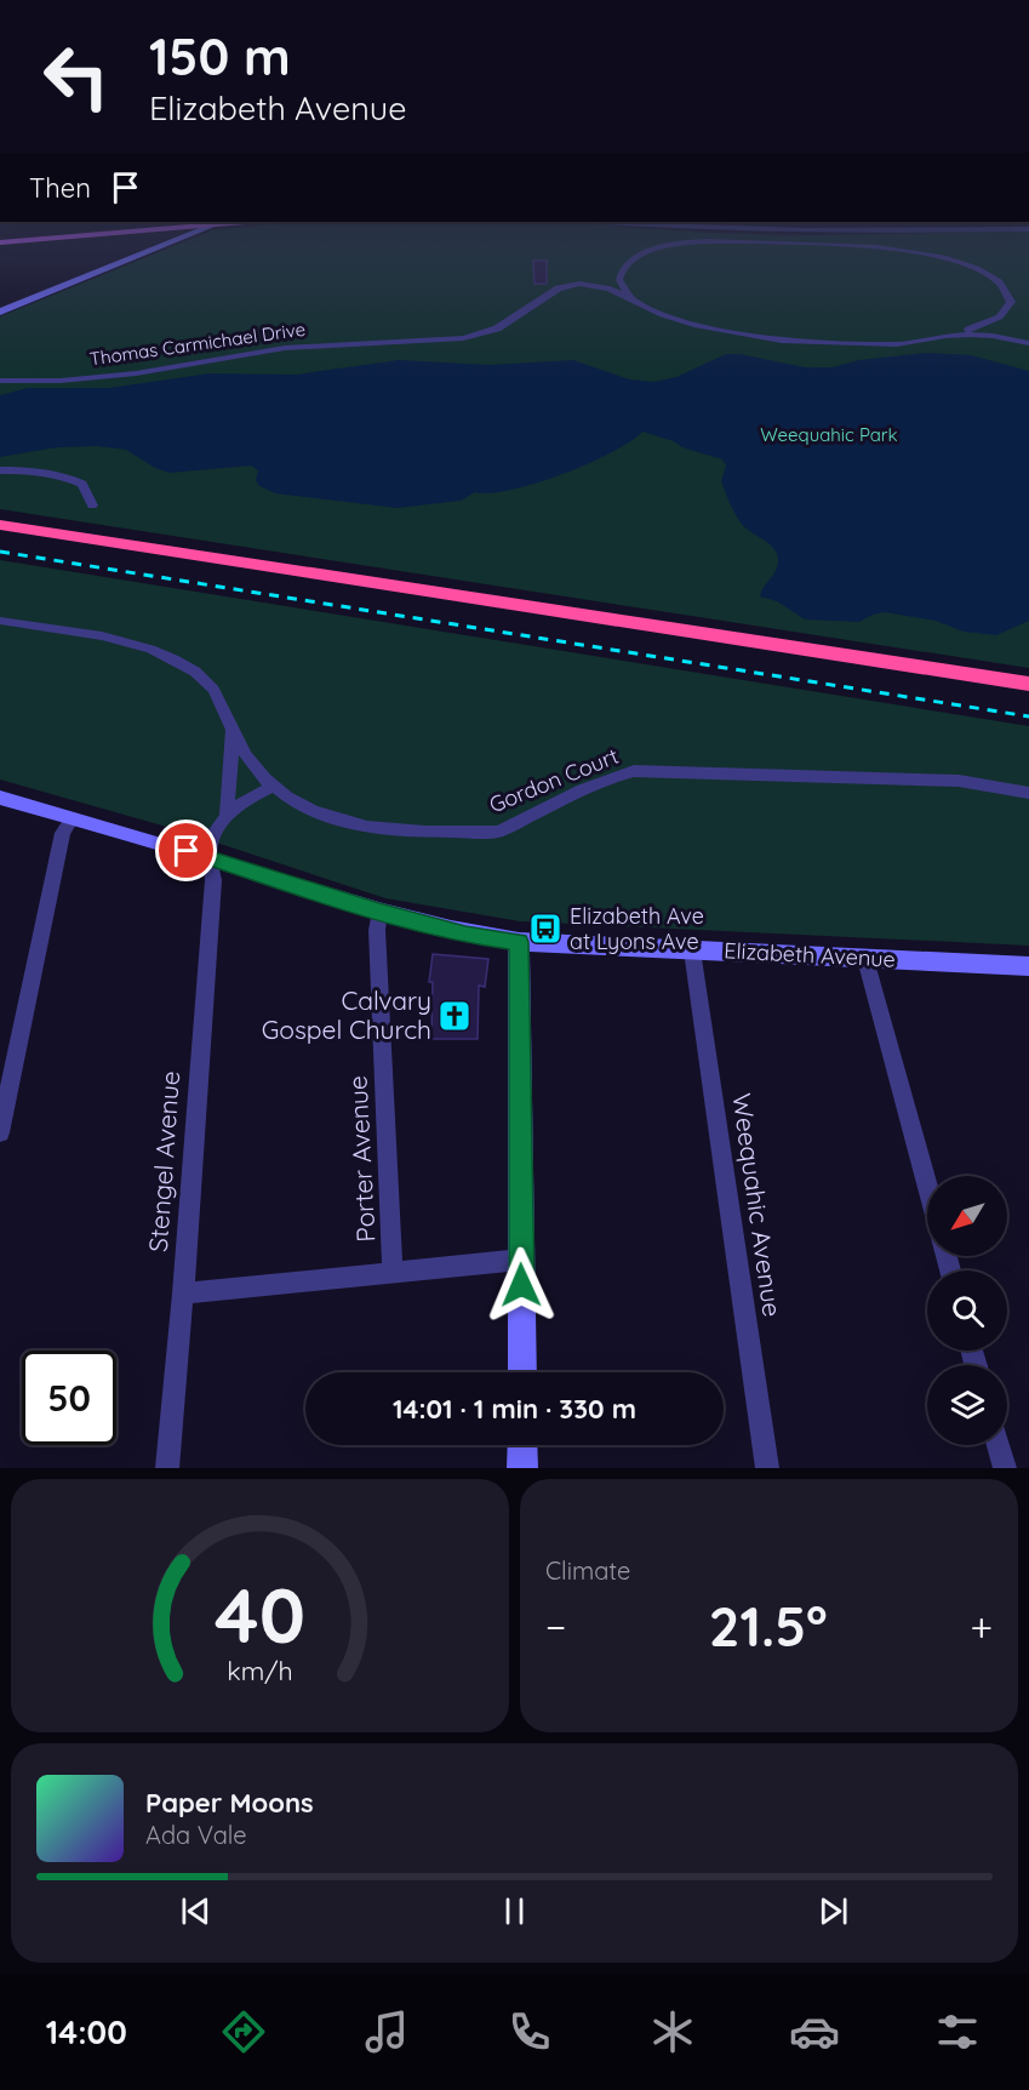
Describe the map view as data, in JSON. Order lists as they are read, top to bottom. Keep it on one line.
{"streets":{"main road":["Elizabeth Avenue"],"street":["Thomas Carmichael Drive","Gordon Court","Porter Avenue","Stengel Avenue","Weequahic Avenue"]},"crossings":[["Elizabeth Avenue","Porter Avenue"],["Elizabeth Avenue","Stengel Avenue"],["Elizabeth Avenue","Weequahic Avenue"]],"parks":["Weequahic Park"],"places":{"bus stop":["Elizabeth Ave at Lyons Ave"],"church":["Calvary Gospel Church"]},"north":"bottom left","page":{"turn":["150 m","Elizabeth Avenue"],"then":"Then","limit":"50","trip":"14:01 · 1 min · 330 m","tile":"Climate","heat":["−","21.5°","+"],"song":["Paper Moons","Ada Vale"],"tabs":"14:00","gauge":["40","km/h"]}}
